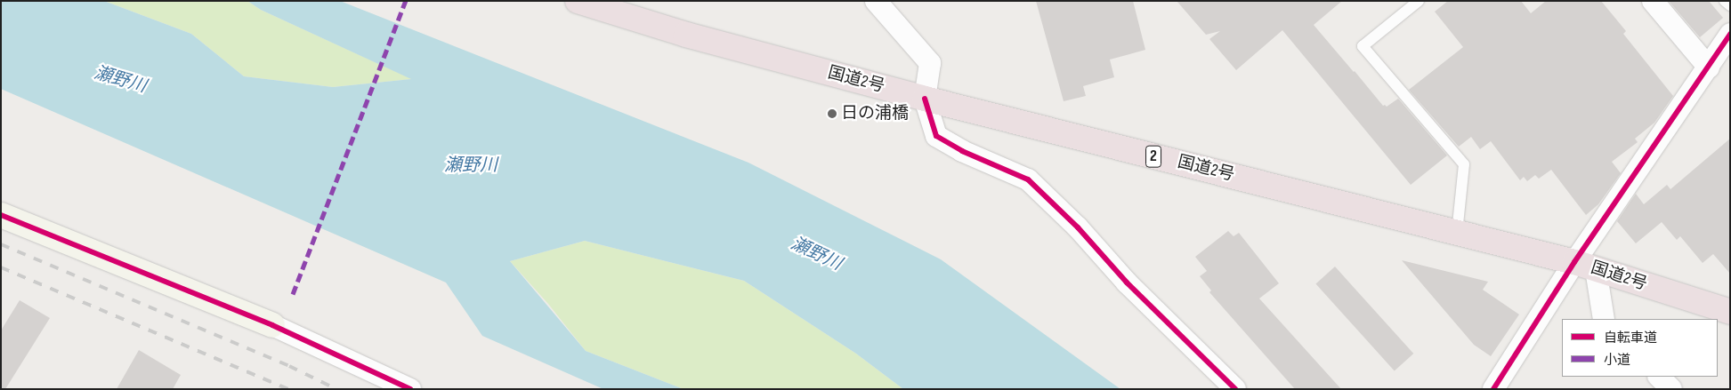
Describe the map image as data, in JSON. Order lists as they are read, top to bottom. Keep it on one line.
{"streets":{"highway":["国道2号","2"]},"water":["瀬野川"],"places":["日の浦橋"],"legend":["自転車道","小道"]}
